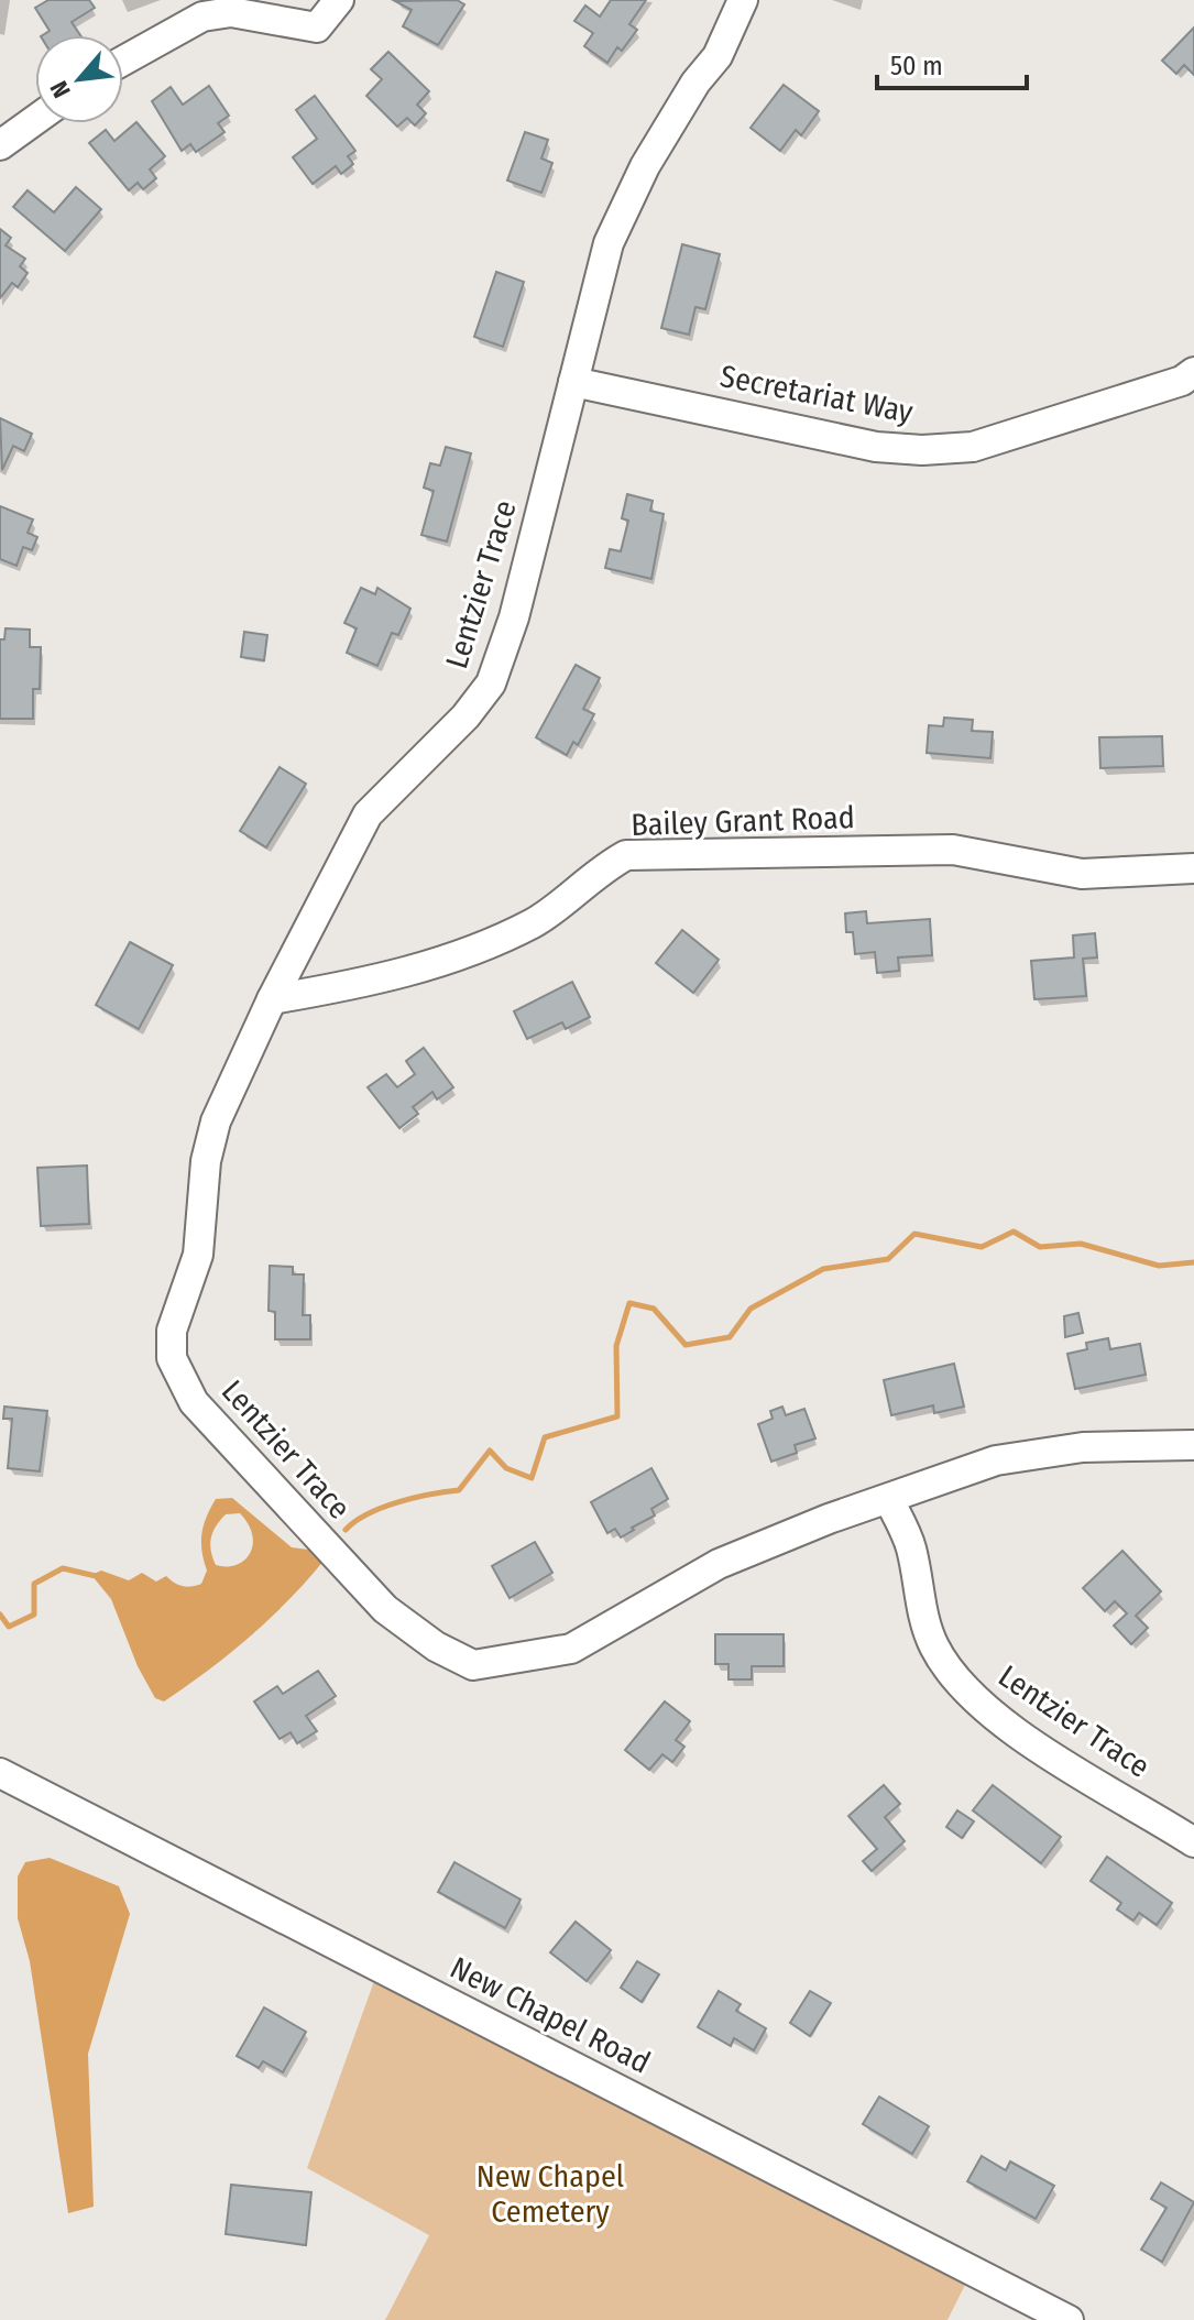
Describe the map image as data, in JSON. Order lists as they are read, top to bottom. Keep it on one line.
{"streets":{"street":["Secretariat Way","Lentzier Trace","Bailey Grant Road","New Chapel Road"]},"crossings":[["Secretariat Way","Lentzier Trace"],["Lentzier Trace","Bailey Grant Road"]],"parks":["New Chapel Cemetery"],"scale_bar":"50 m","north":"bottom left"}
